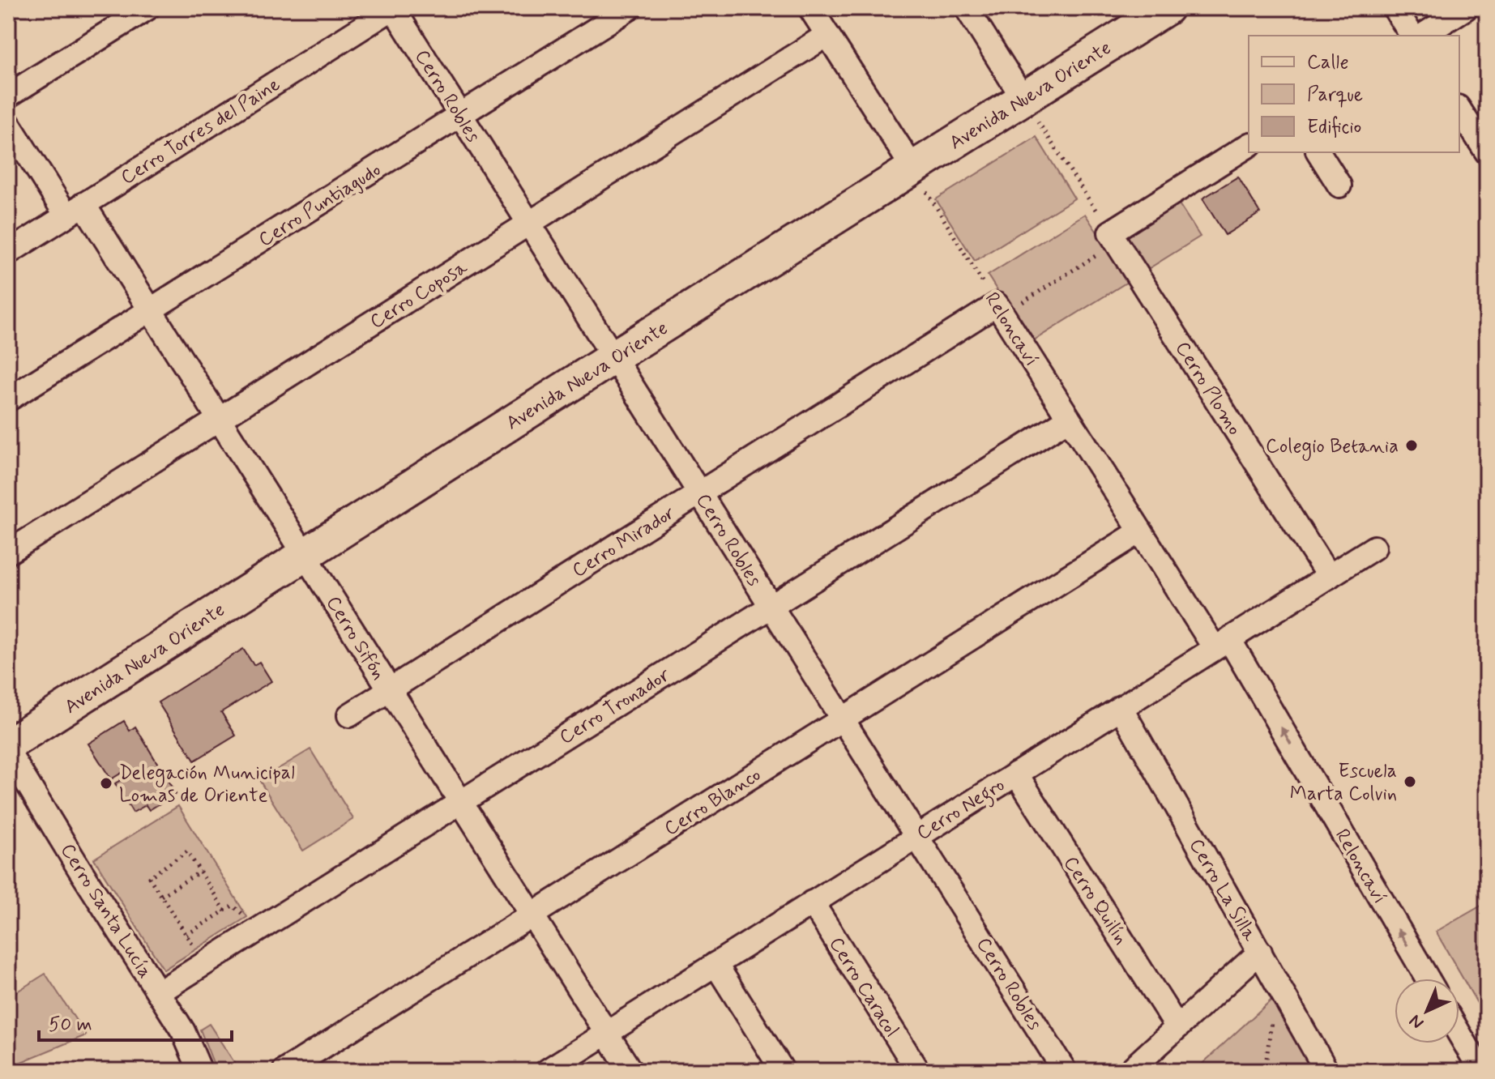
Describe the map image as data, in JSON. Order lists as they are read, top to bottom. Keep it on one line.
{"streets":{"street":["Avenida Nueva Oriente","Cerro Robles","Cerro Torres del Paine","Cerro Puntiagudo","Cerro Coposa","Reloncaví","Cerro Plomo","Cerro Mirador","Cerro Sifón","Cerro Tronador","Cerro Blanco","Cerro Negro","Cerro La Silla","Cerro Quilín","Cerro Santa Lucía","Cerro Caracol"]},"crossings":[["Avenida Nueva Oriente","Cerro Robles"],["Avenida Nueva Oriente","Reloncaví"],["Avenida Nueva Oriente","Cerro Sifón"],["Cerro Robles","Cerro Torres del Paine"],["Cerro Robles","Cerro Puntiagudo"],["Cerro Robles","Cerro Coposa"],["Cerro Robles","Cerro Mirador"],["Cerro Robles","Cerro Tronador"],["Cerro Robles","Cerro Blanco"],["Cerro Robles","Cerro Negro"],["Cerro Torres del Paine","Cerro Sifón"],["Cerro Puntiagudo","Cerro Sifón"],["Cerro Coposa","Cerro Sifón"],["Reloncaví","Cerro Mirador"],["Reloncaví","Cerro Tronador"],["Reloncaví","Cerro Blanco"],["Reloncaví","Cerro Negro"],["Cerro Plomo","Cerro Negro"],["Cerro Mirador","Cerro Sifón"],["Cerro Sifón","Cerro Tronador"],["Cerro Sifón","Cerro Blanco"],["Cerro Sifón","Cerro Negro"],["Cerro Tronador","Cerro Santa Lucía"],["Cerro Negro","Cerro La Silla"],["Cerro Negro","Cerro Quilín"],["Cerro Negro","Cerro Caracol"]],"one_way":["Reloncaví"],"places":["Colegio Betania","Escuela Marta Colvin","Delegación Municipal Lomas de Oriente"],"legend":["Calle","Parque","Edificio"],"scale_bar":"50 m","north":"bottom left"}
